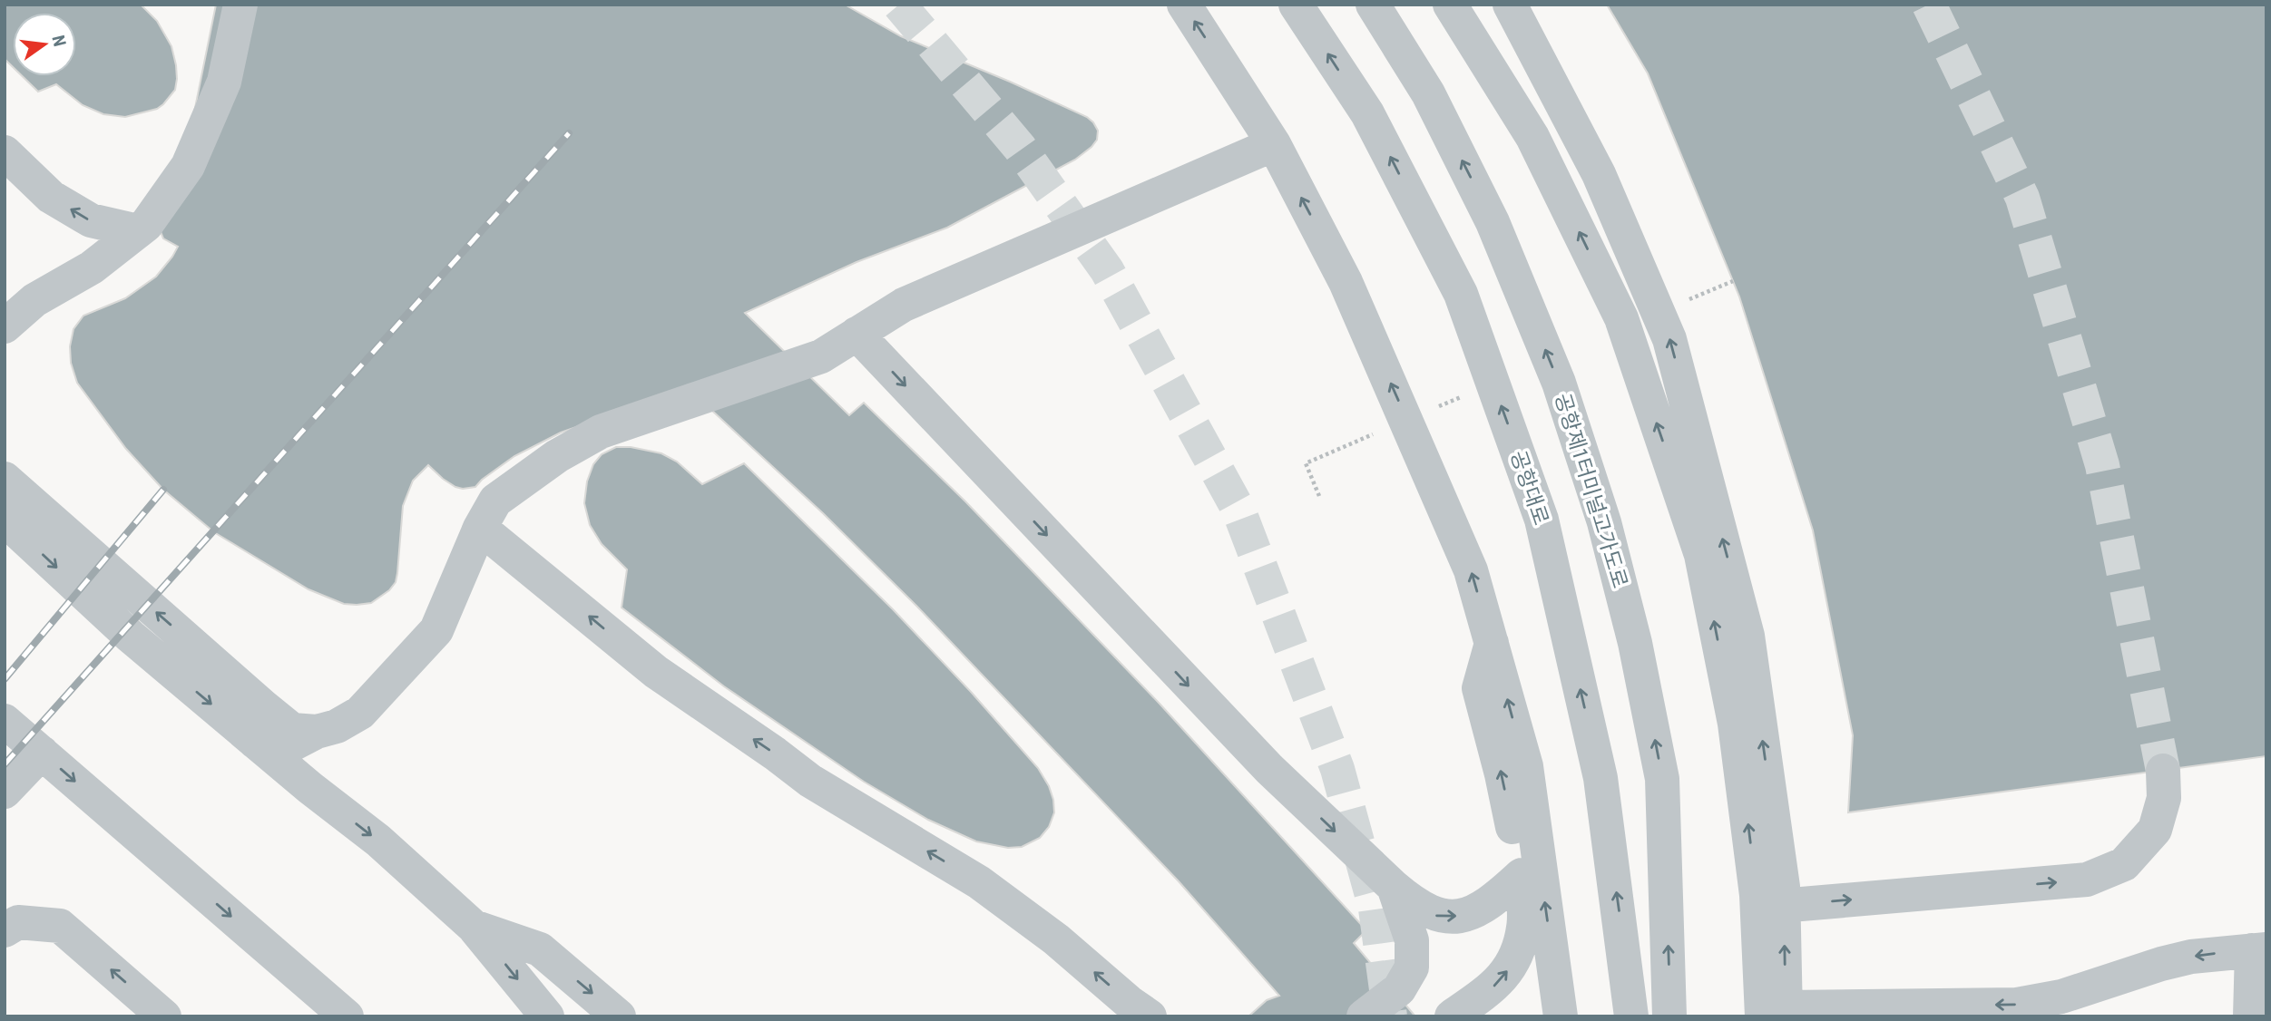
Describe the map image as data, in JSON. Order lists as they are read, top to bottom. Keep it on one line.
{"streets":{"street":["공항대로","공항제1터미널고가도로"]},"north":"right"}
